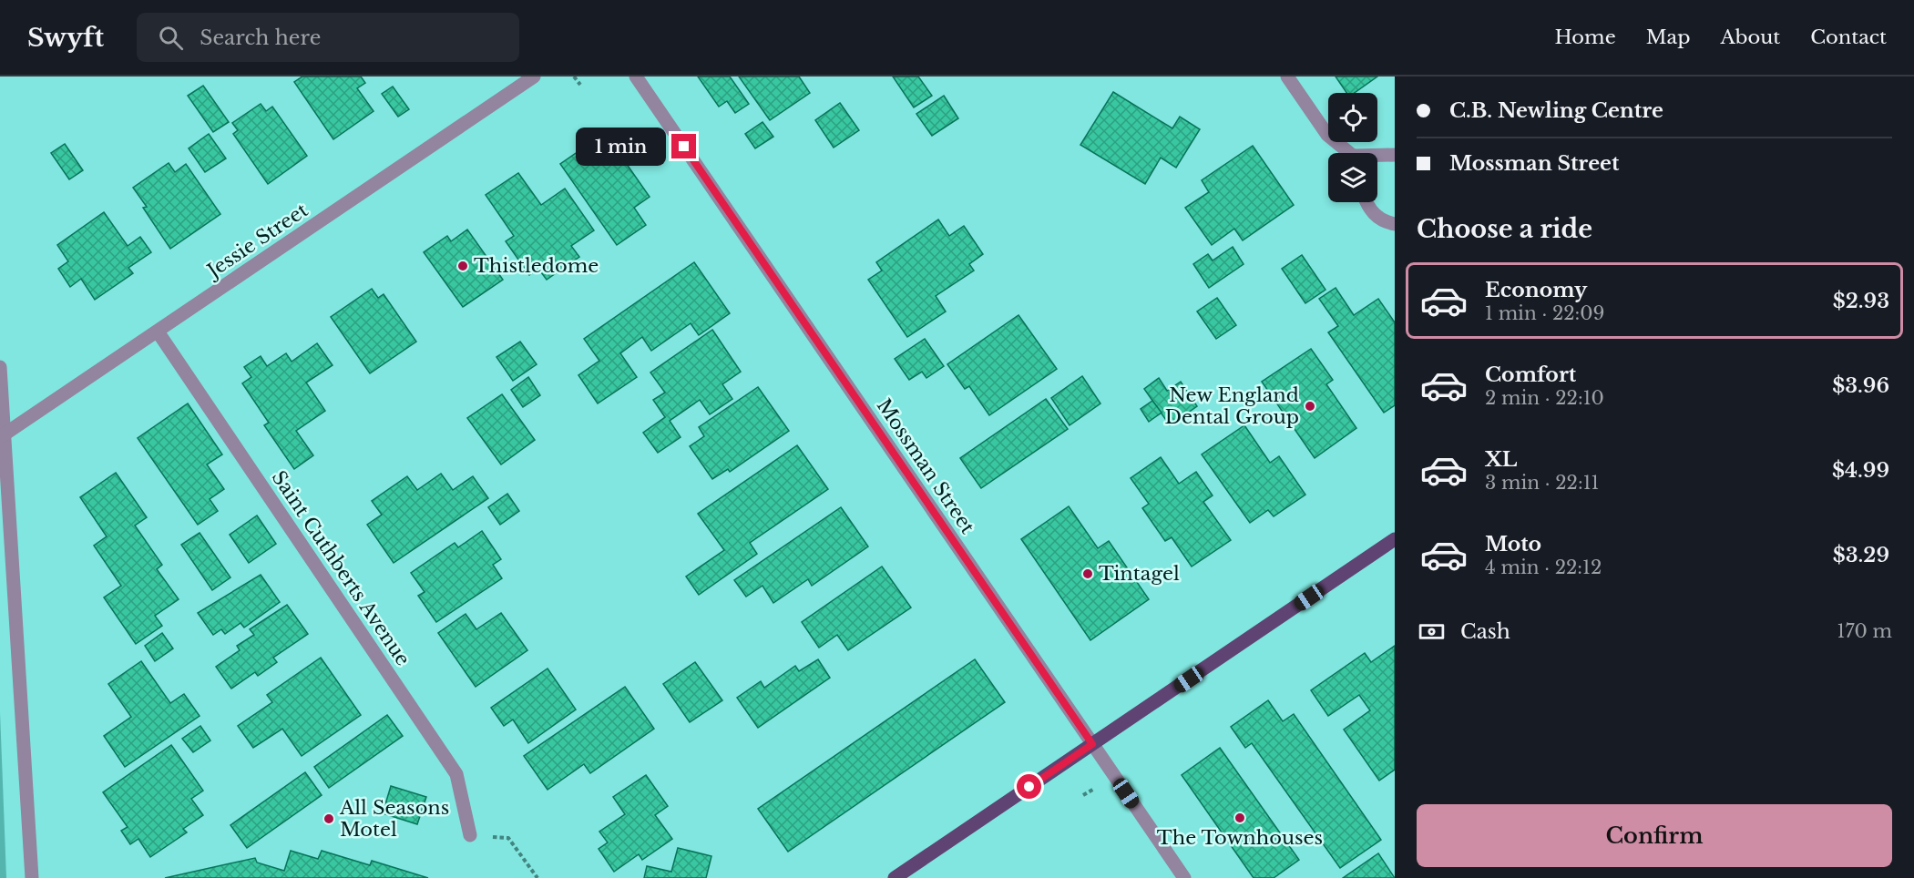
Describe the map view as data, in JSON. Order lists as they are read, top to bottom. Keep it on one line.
{"streets":{"street":["Jessie Street","Mossman Street","Saint Cuthberts Avenue"]},"crossings":[["Jessie Street","Saint Cuthberts Avenue"]],"places":["Thistledome","New England Dental Group","Tintagel","The Townhouses","All Seasons Motel"],"page":{"header":"Swyft","search":"Search here","nav":["Home","Map","About","Contact"],"banner":["C.B. Newling Centre","Mossman Street"],"bubble":"1 min","heading":"Choose a ride","list":[{"name":"Economy","note":"1 min · 22:09","value":"$2.93"},{"name":"Comfort","note":"2 min · 22:10","value":"$3.96"},{"name":"XL","note":"3 min · 22:11","value":"$4.99"},{"name":"Moto","note":"4 min · 22:12","value":"$3.29"}],"pay":["Cash","170 m"],"buttons":"Confirm"}}
